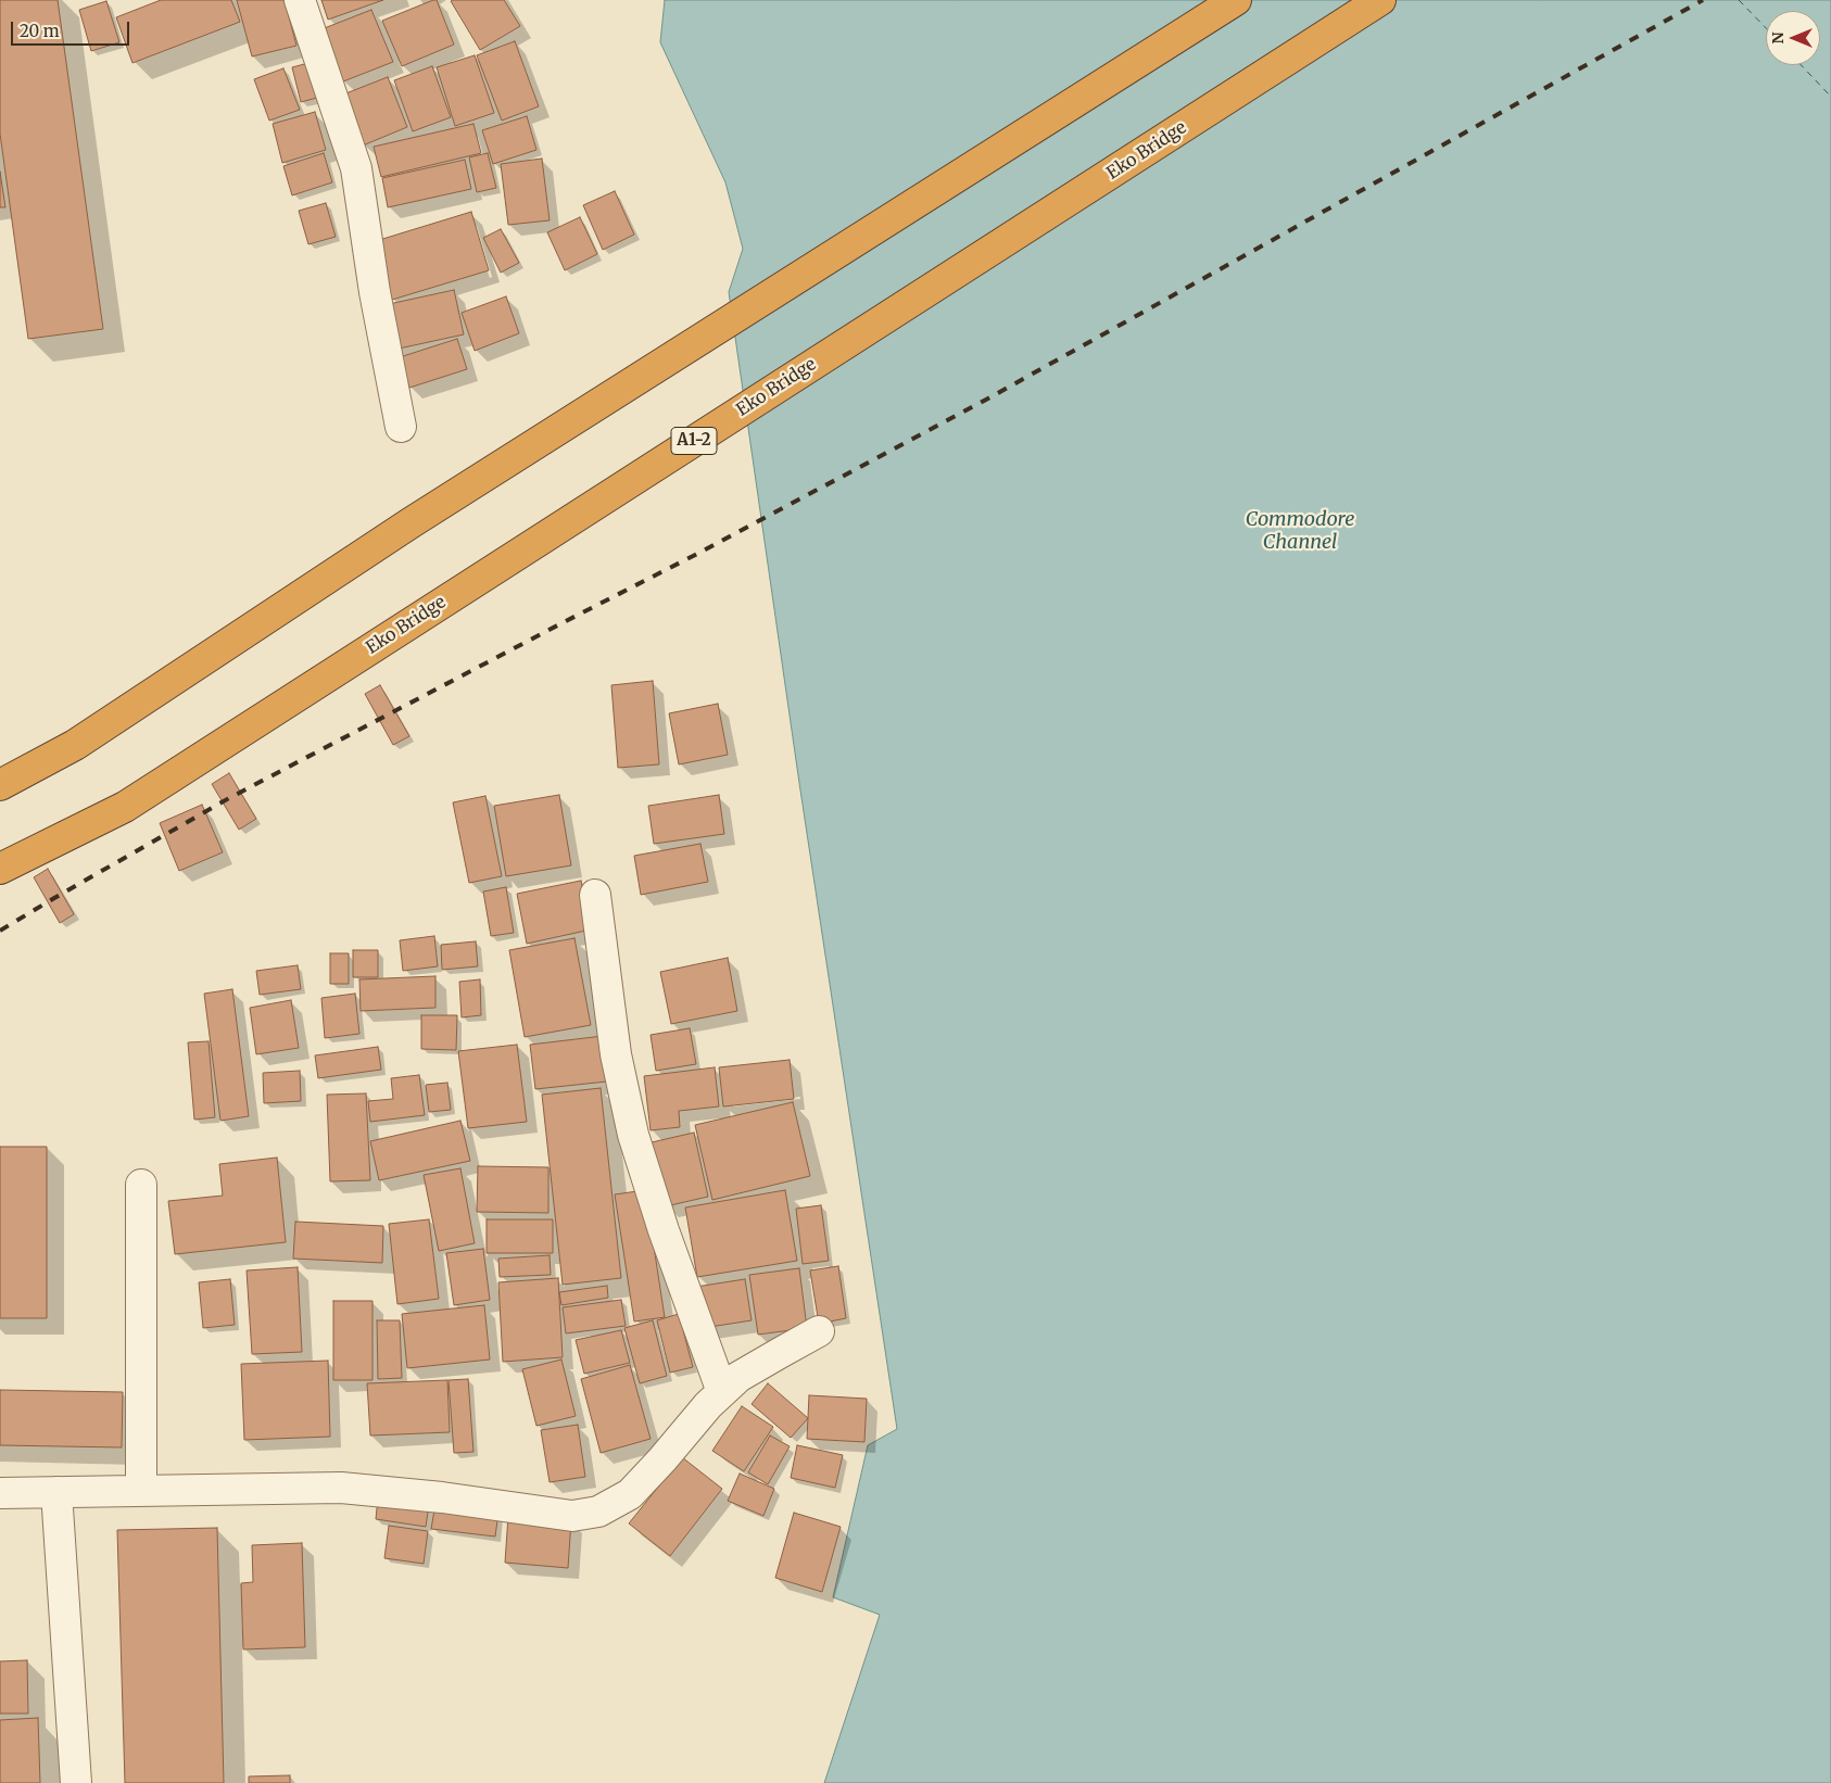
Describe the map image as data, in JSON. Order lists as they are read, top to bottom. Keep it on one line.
{"streets":{"highway":["Eko Bridge","A1-2"]},"water":["Commodore Channel"],"scale_bar":"20 m","north":"left"}
